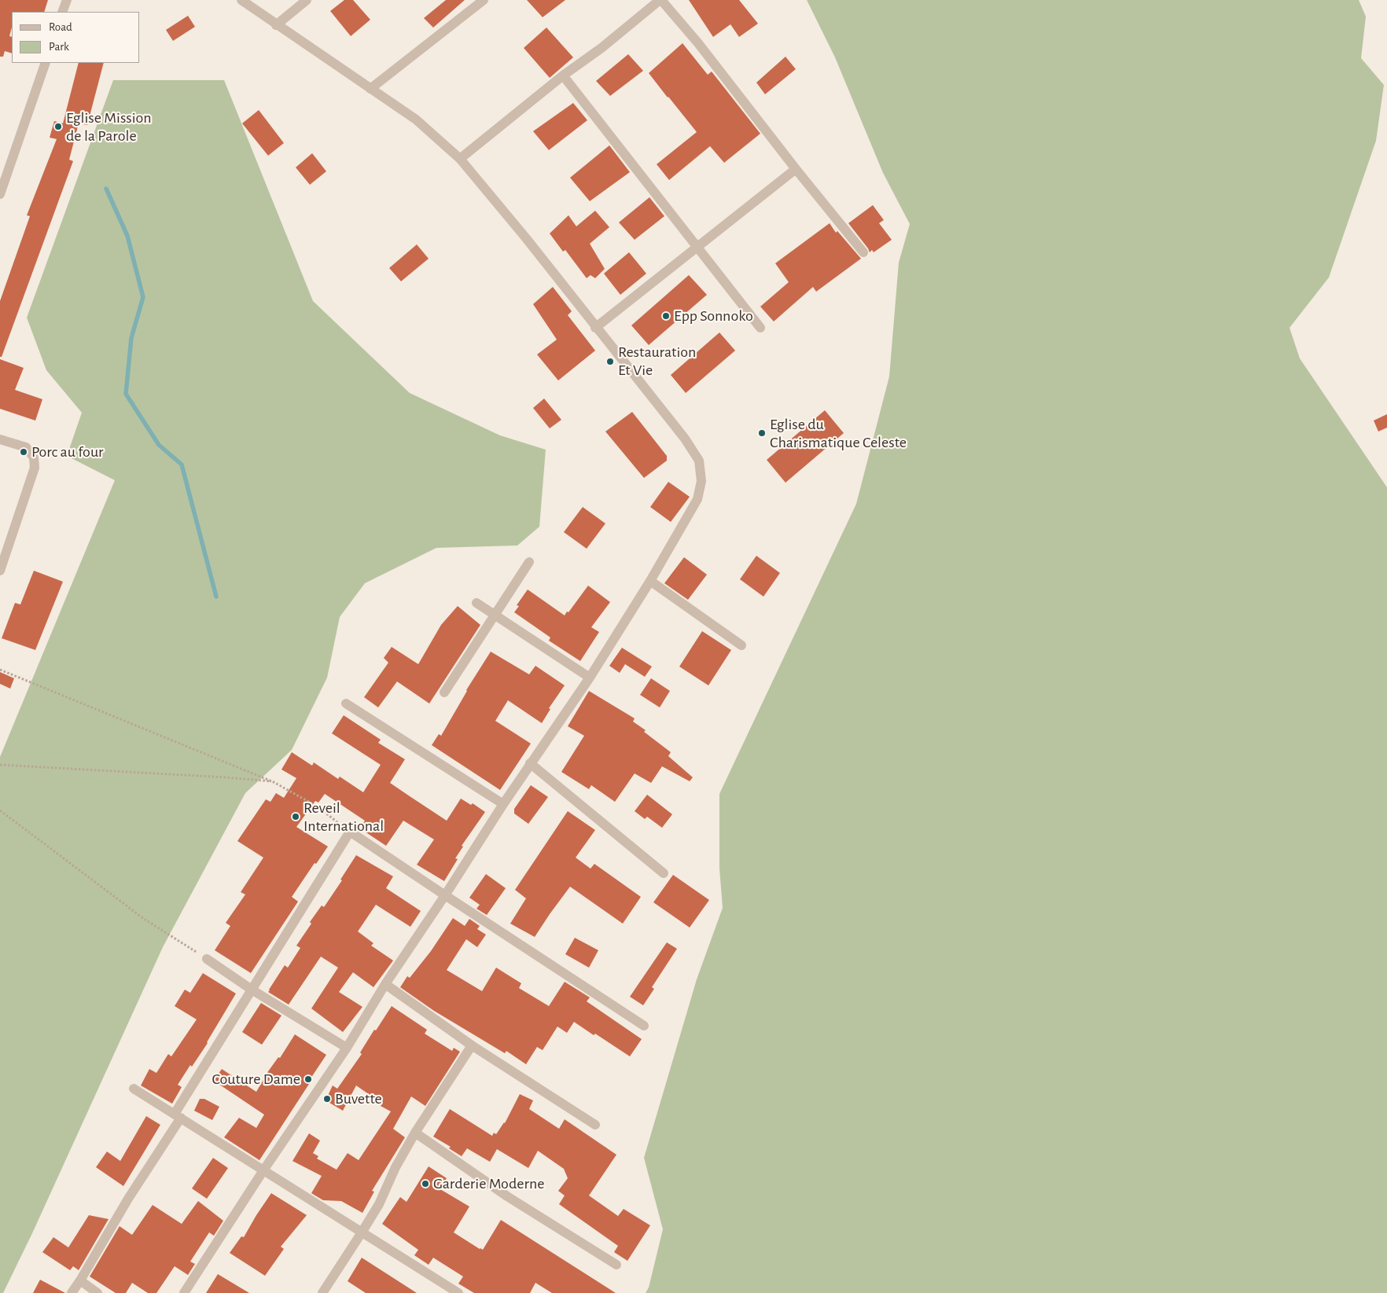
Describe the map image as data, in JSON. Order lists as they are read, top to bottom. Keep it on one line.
{"places":["Eglise Mission de la Parole","Epp Sonnoko","Restauration Et Vie","Eglise du Charismatique Celeste","Porc au four","Reveil International","Couture Dame","Buvette","Garderie Moderne"],"legend":["Road","Park"]}
